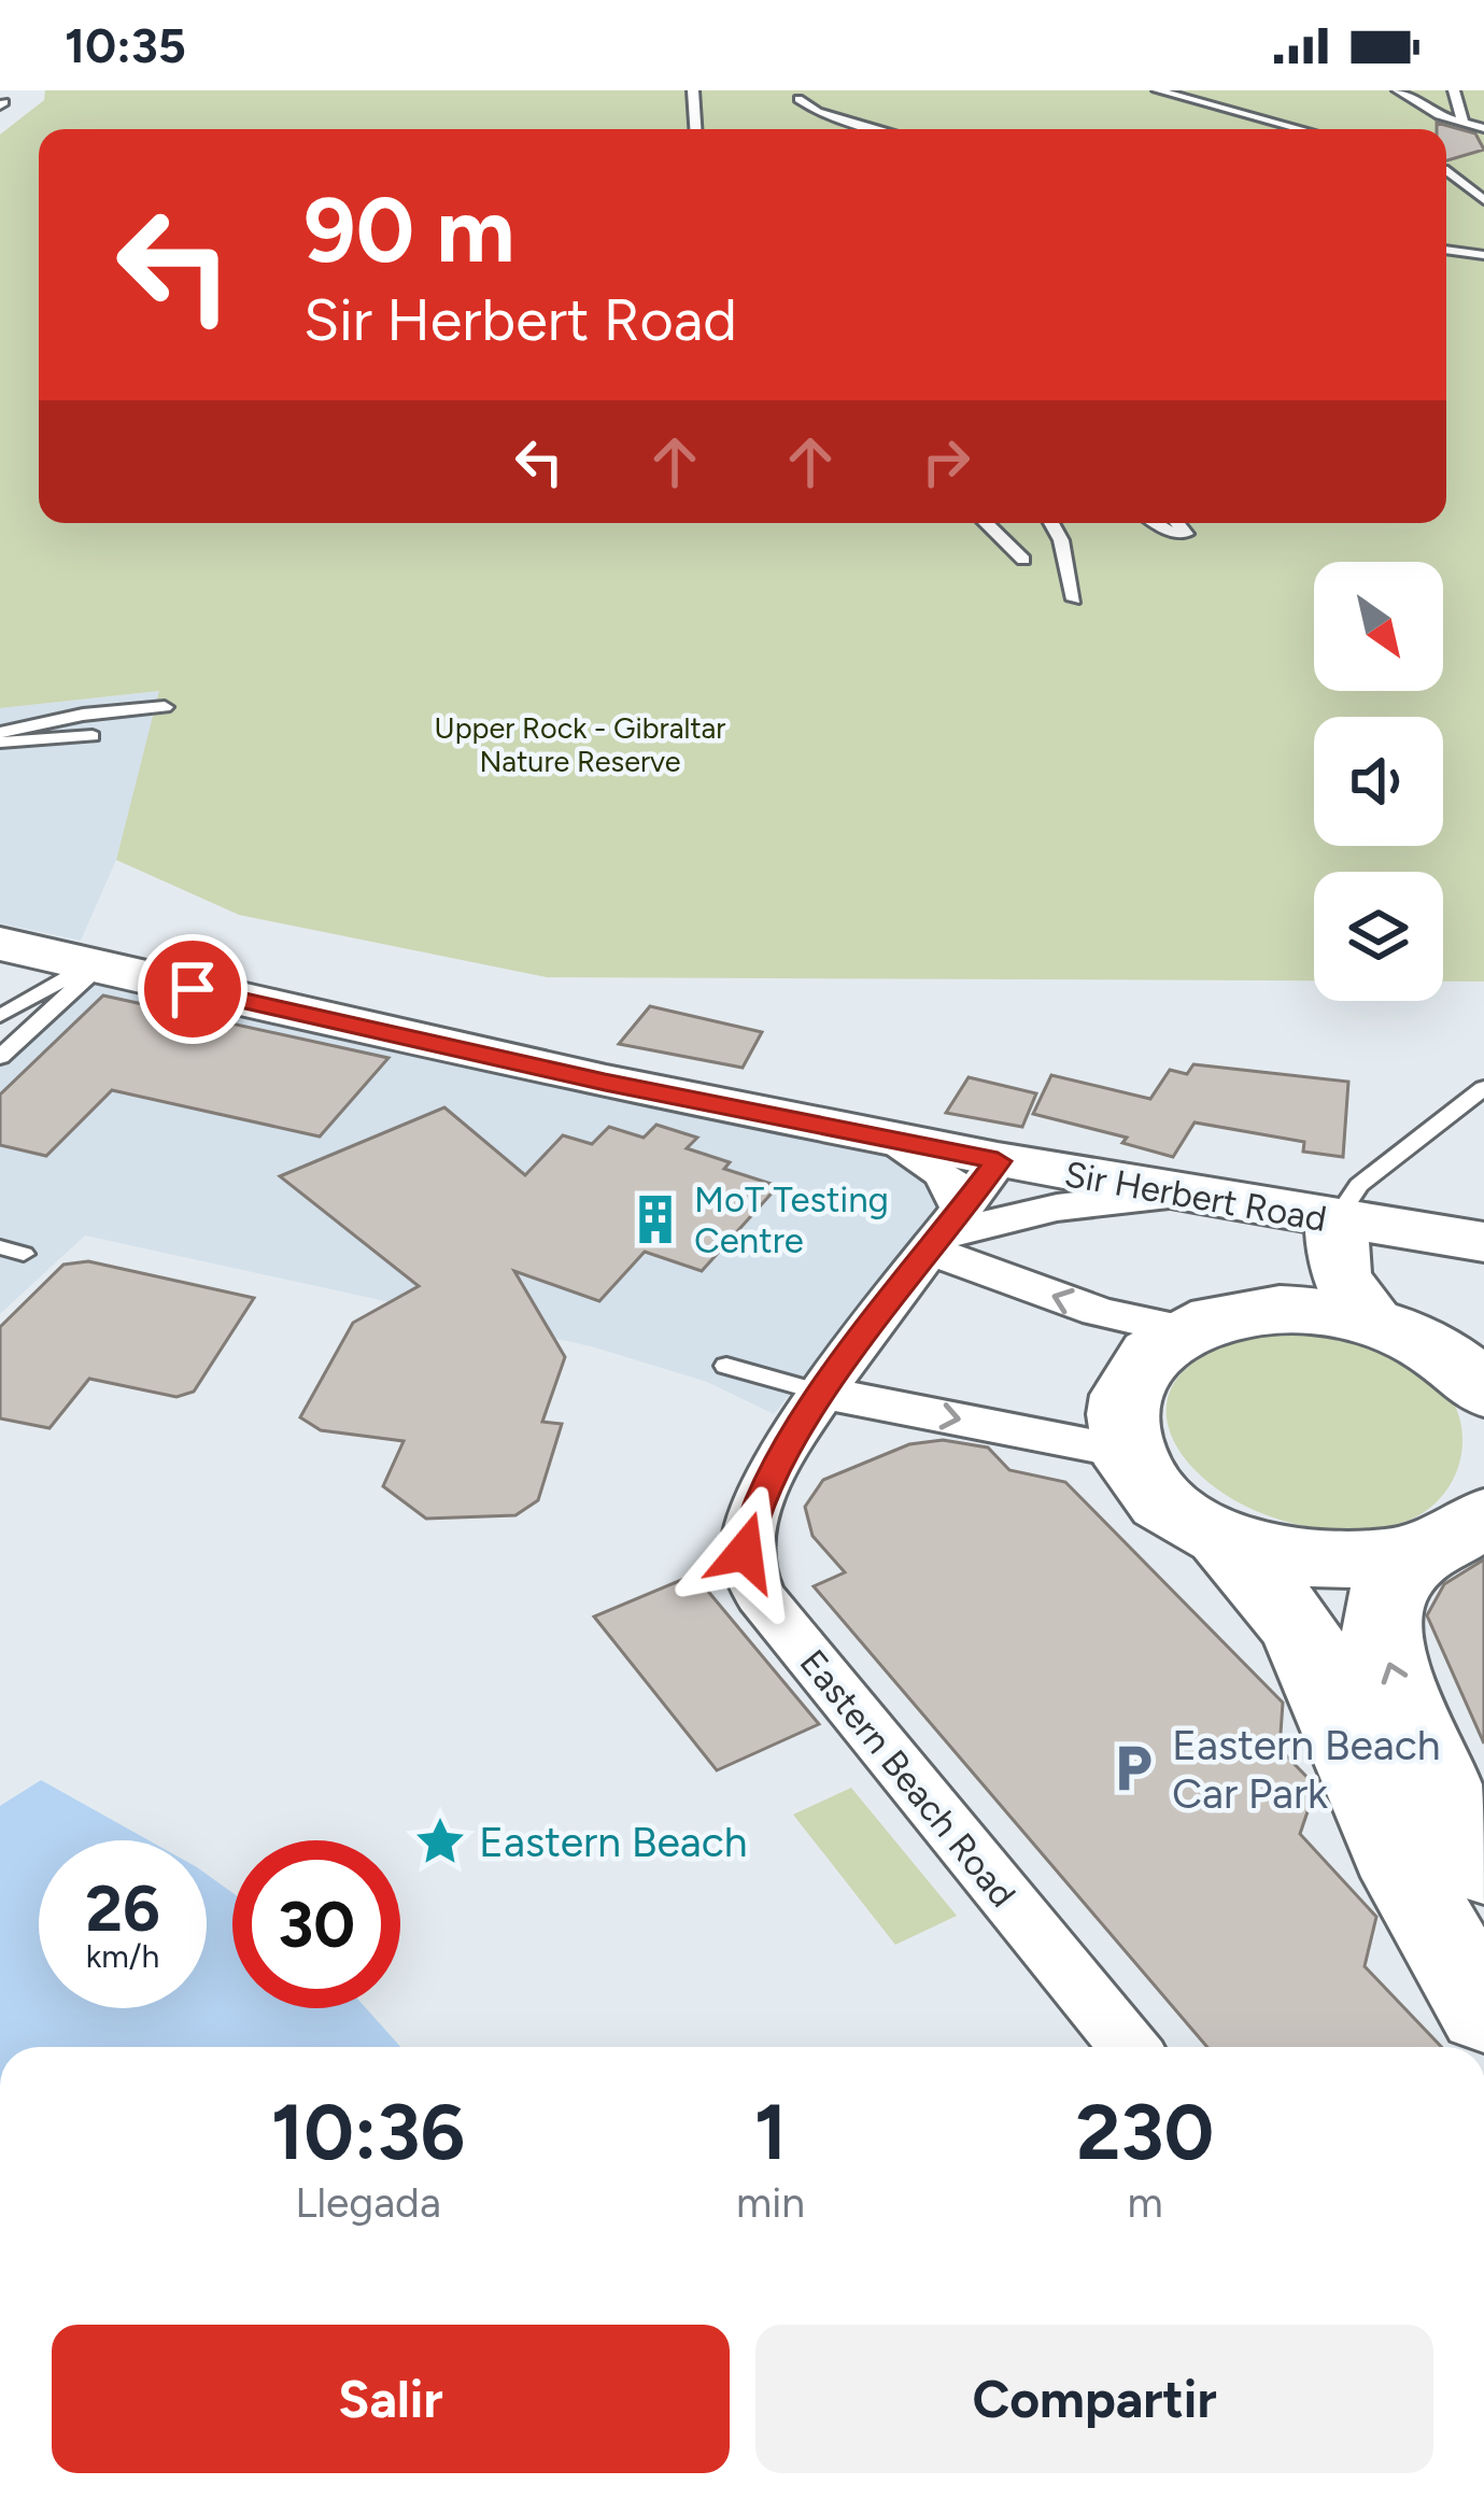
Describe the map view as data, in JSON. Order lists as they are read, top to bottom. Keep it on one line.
{"streets":{"main road":["Sir Herbert Road"],"street":["Eastern Beach Road"]},"crossings":[["Sir Herbert Road","Eastern Beach Road"]],"parks":["Upper Rock - Gibraltar Nature Reserve"],"places":{"building":["MoT Testing Centre"],"parking":["Eastern Beach Car Park"],"place":["Eastern Beach"]},"north":"bottom right","page":{"status":"10:35","turn":["90 m","Sir Herbert Road"],"speed":"26 km/h","limit":"30","eta":["10:36","Llegada","1","min","230","m"],"buttons":["Salir","Compartir"]}}
